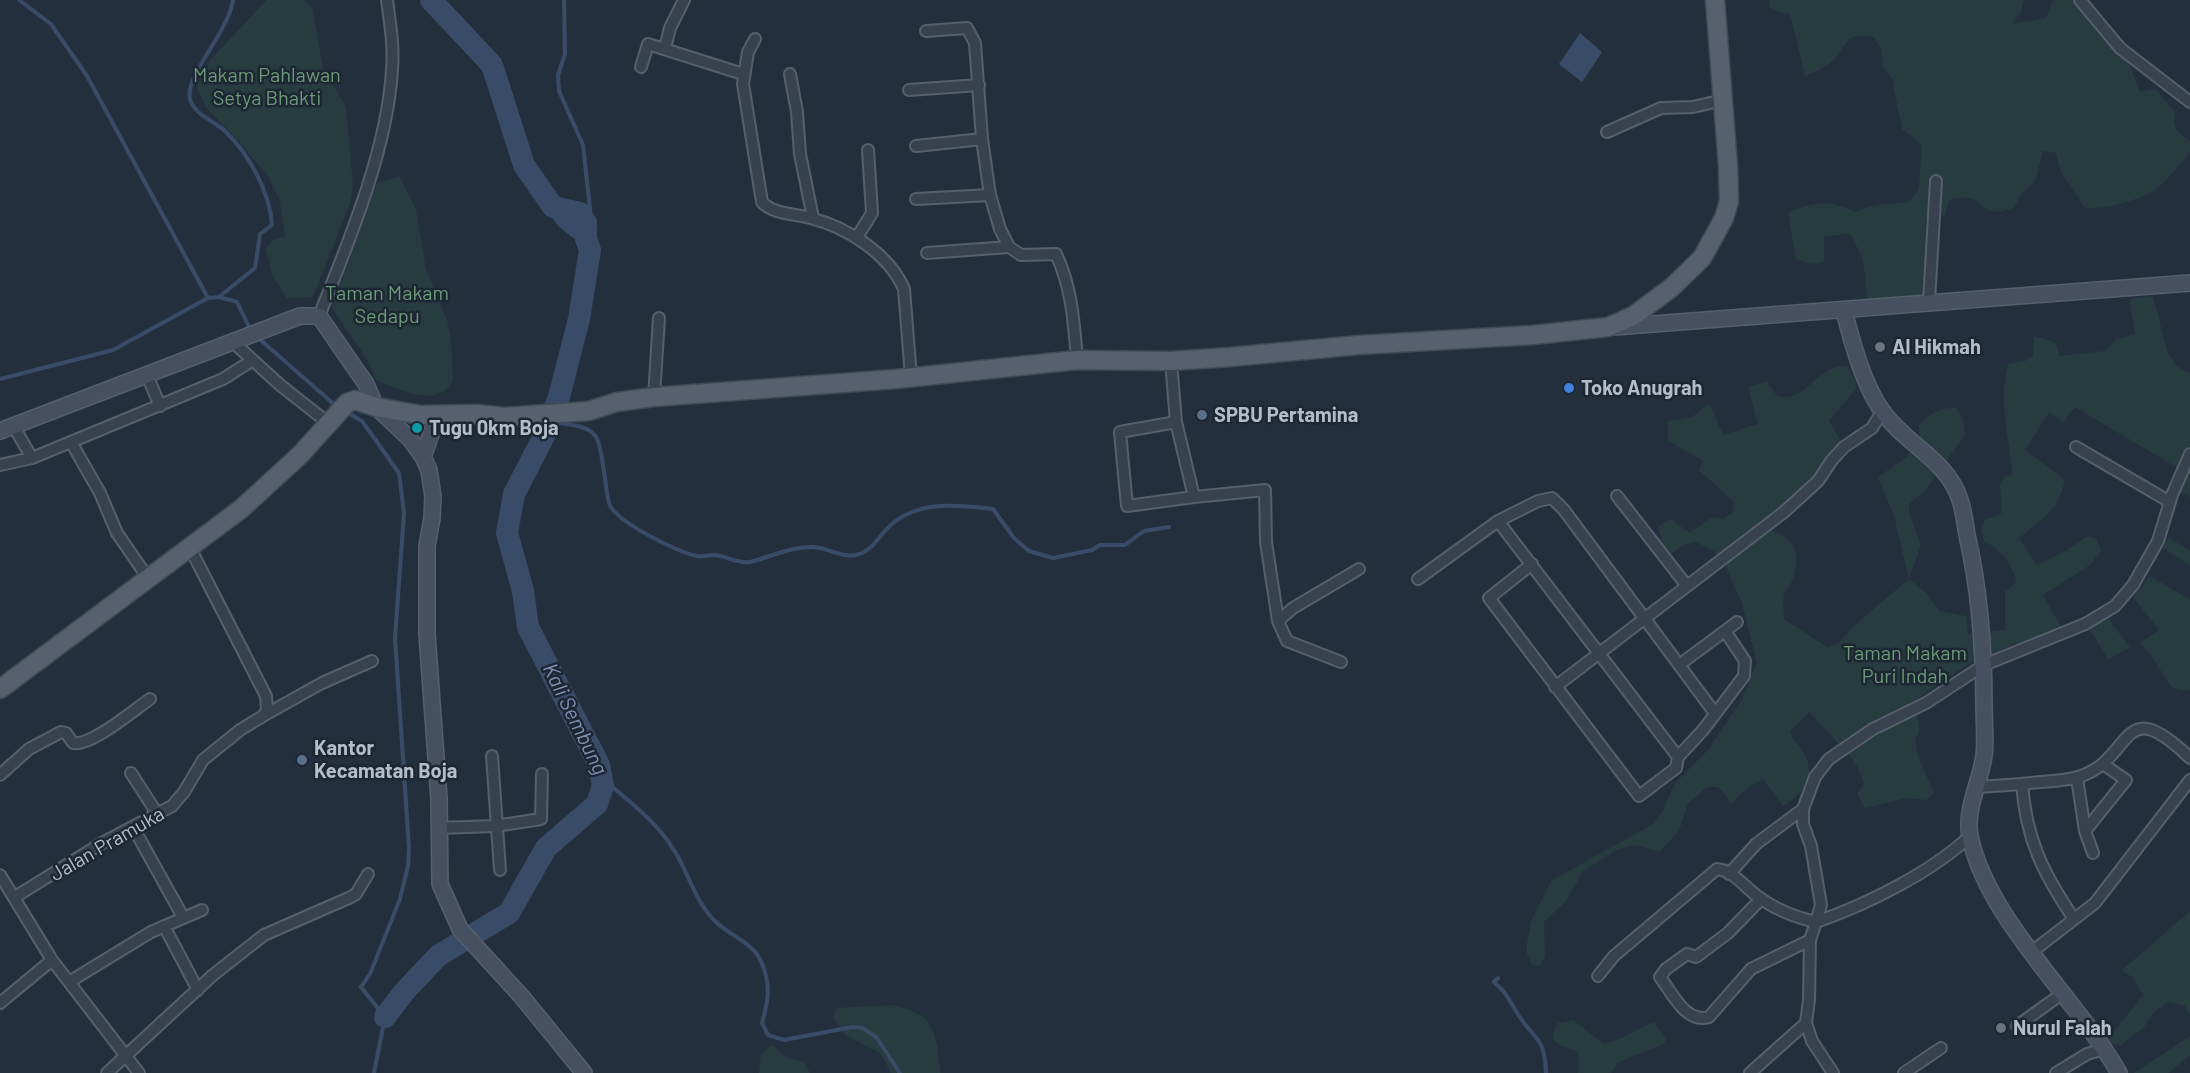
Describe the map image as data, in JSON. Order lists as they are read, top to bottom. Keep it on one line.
{"streets":{"street":["Jalan Pramuka"]},"water":["Kali Sembung"],"parks":["Makam Pahlawan Setya Bhakti","Taman Makam Sedapu","Taman Makam Puri Indah"],"places":["Al Hikmah","Toko Anugrah","SPBU Pertamina","Tugu 0km Boja","Kantor Kecamatan Boja","Nurul Falah"]}
